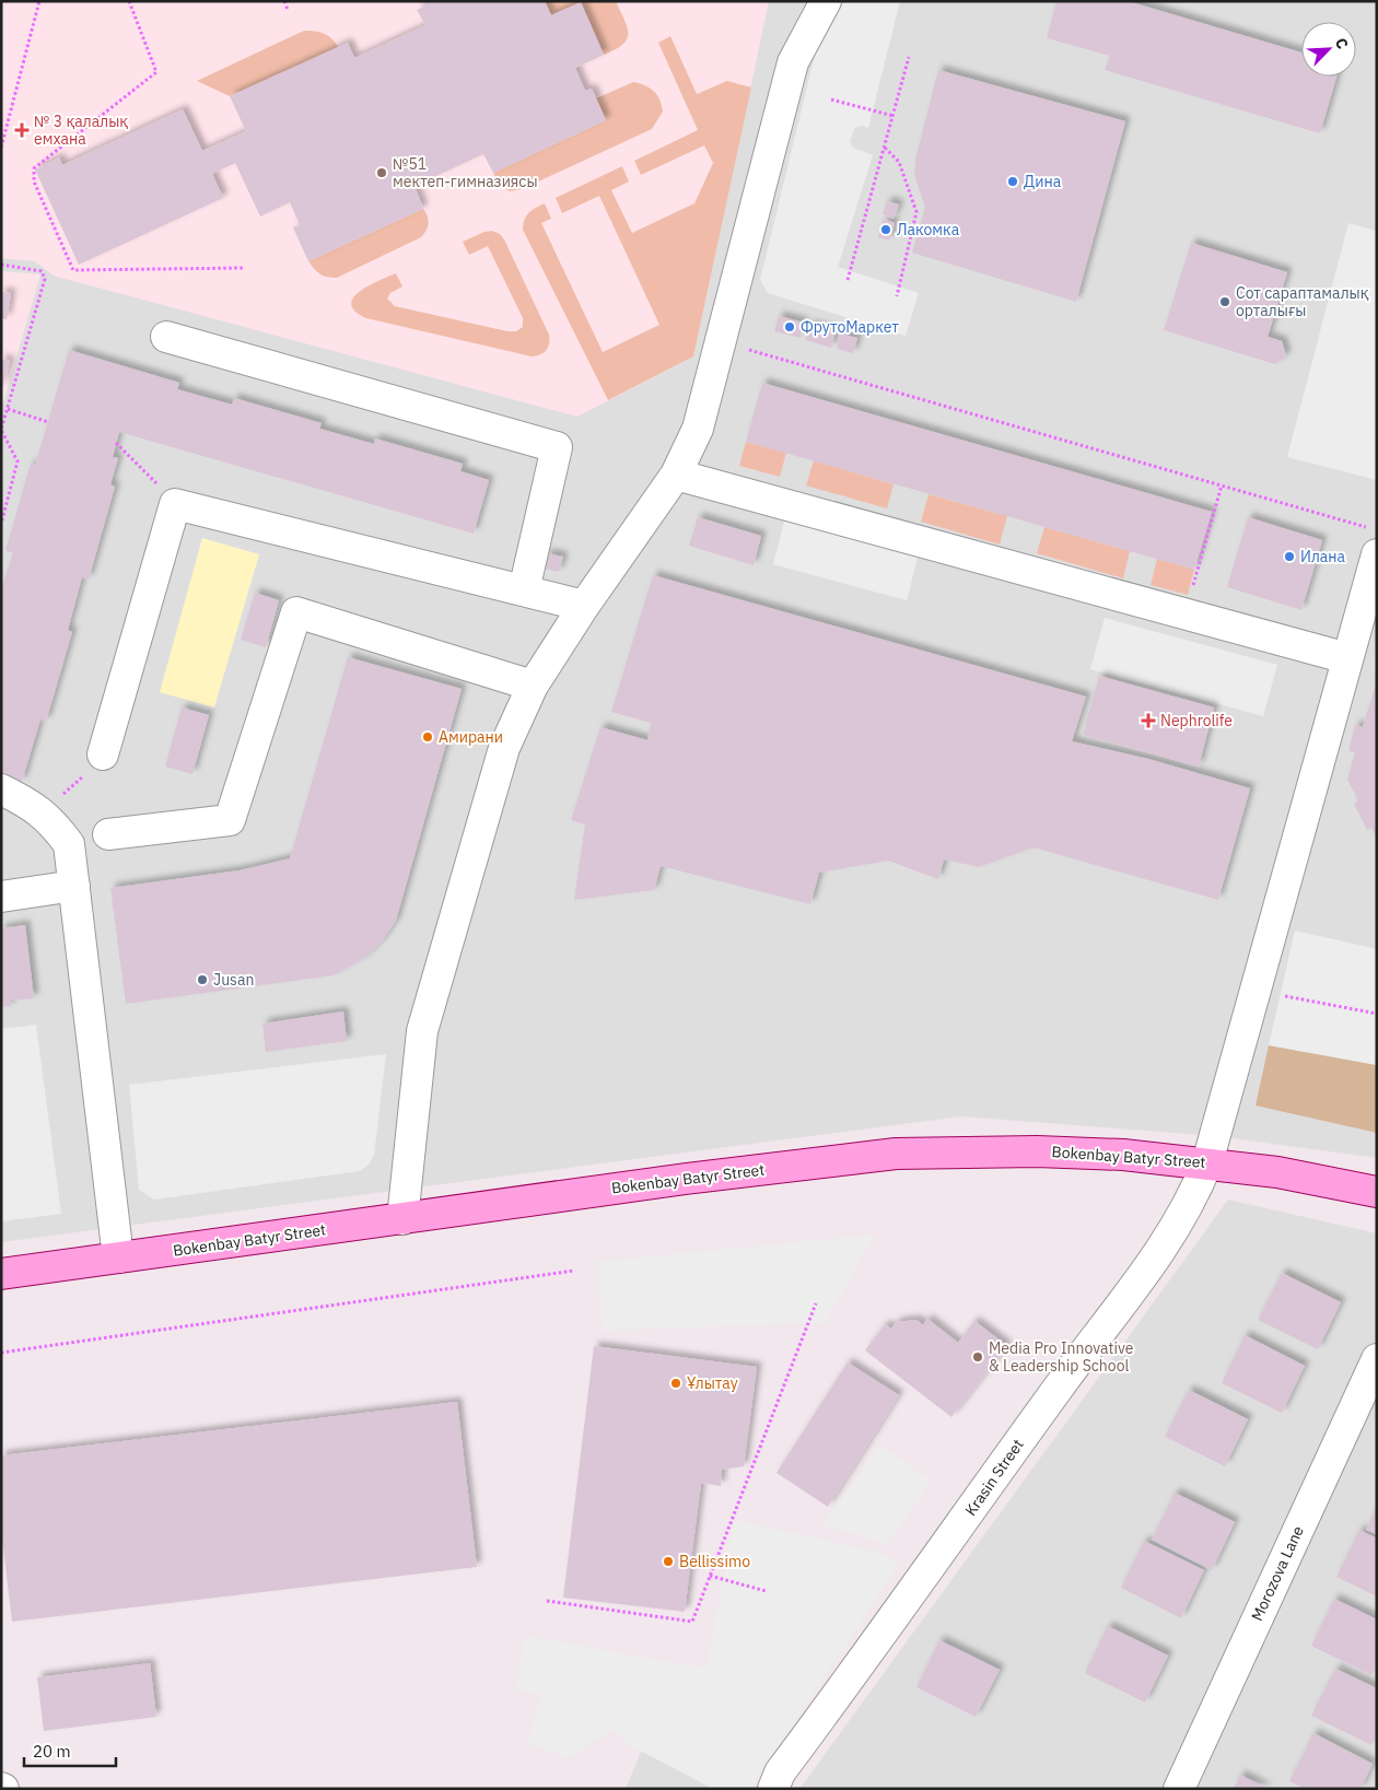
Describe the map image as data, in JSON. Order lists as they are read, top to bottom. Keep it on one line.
{"streets":{"main road":["Bokenbay Batyr Street"],"street":["Krasin Street","Morozova Lane"]},"crossings":[["Bokenbay Batyr Street","Krasin Street"]],"places":{"health":["№ 3 қалалық емхана","Nephrolife"],"other":["№51 мектеп-гимназиясы","Дина","Лакомка","Сот сараптамалық орталығы","ФрутоМаркет","Илана","Амирани","Jusan","Media Pro Innovative & Leadership School","Ұлытау","Bellissimo"]},"scale_bar":"20 m","north":"top right"}
